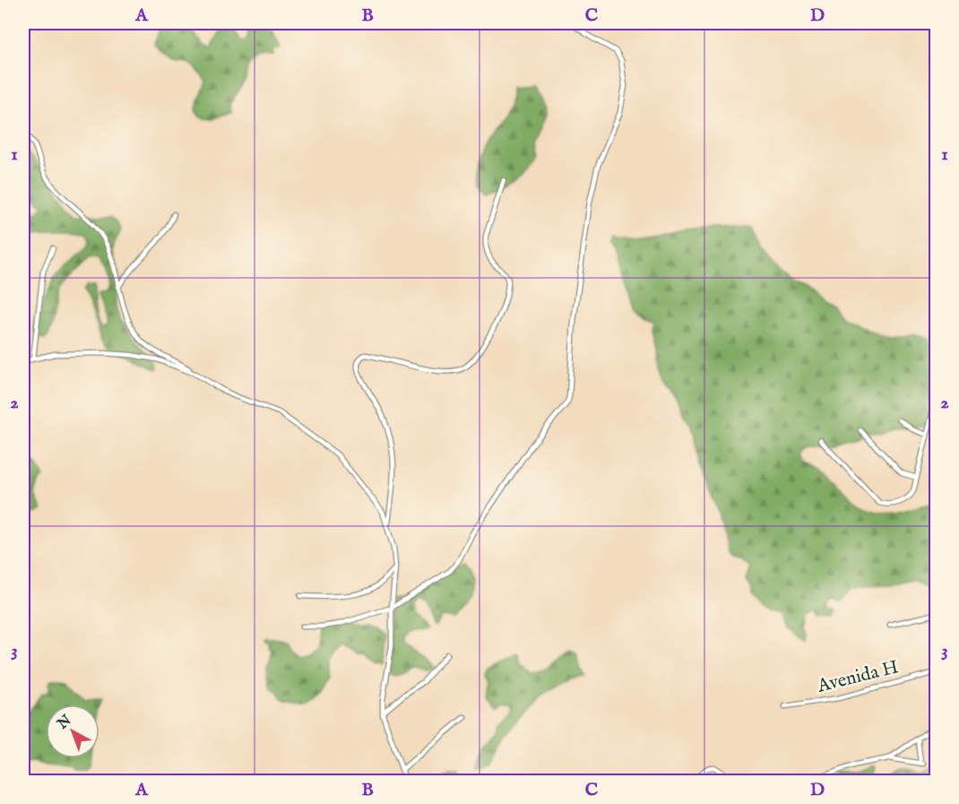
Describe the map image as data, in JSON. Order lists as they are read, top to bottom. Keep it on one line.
{"streets":{"street":["Avenida H"]},"north":"top left","grid":{"columns":["A","B","C","D"],"rows":["1","2","3"]}}
